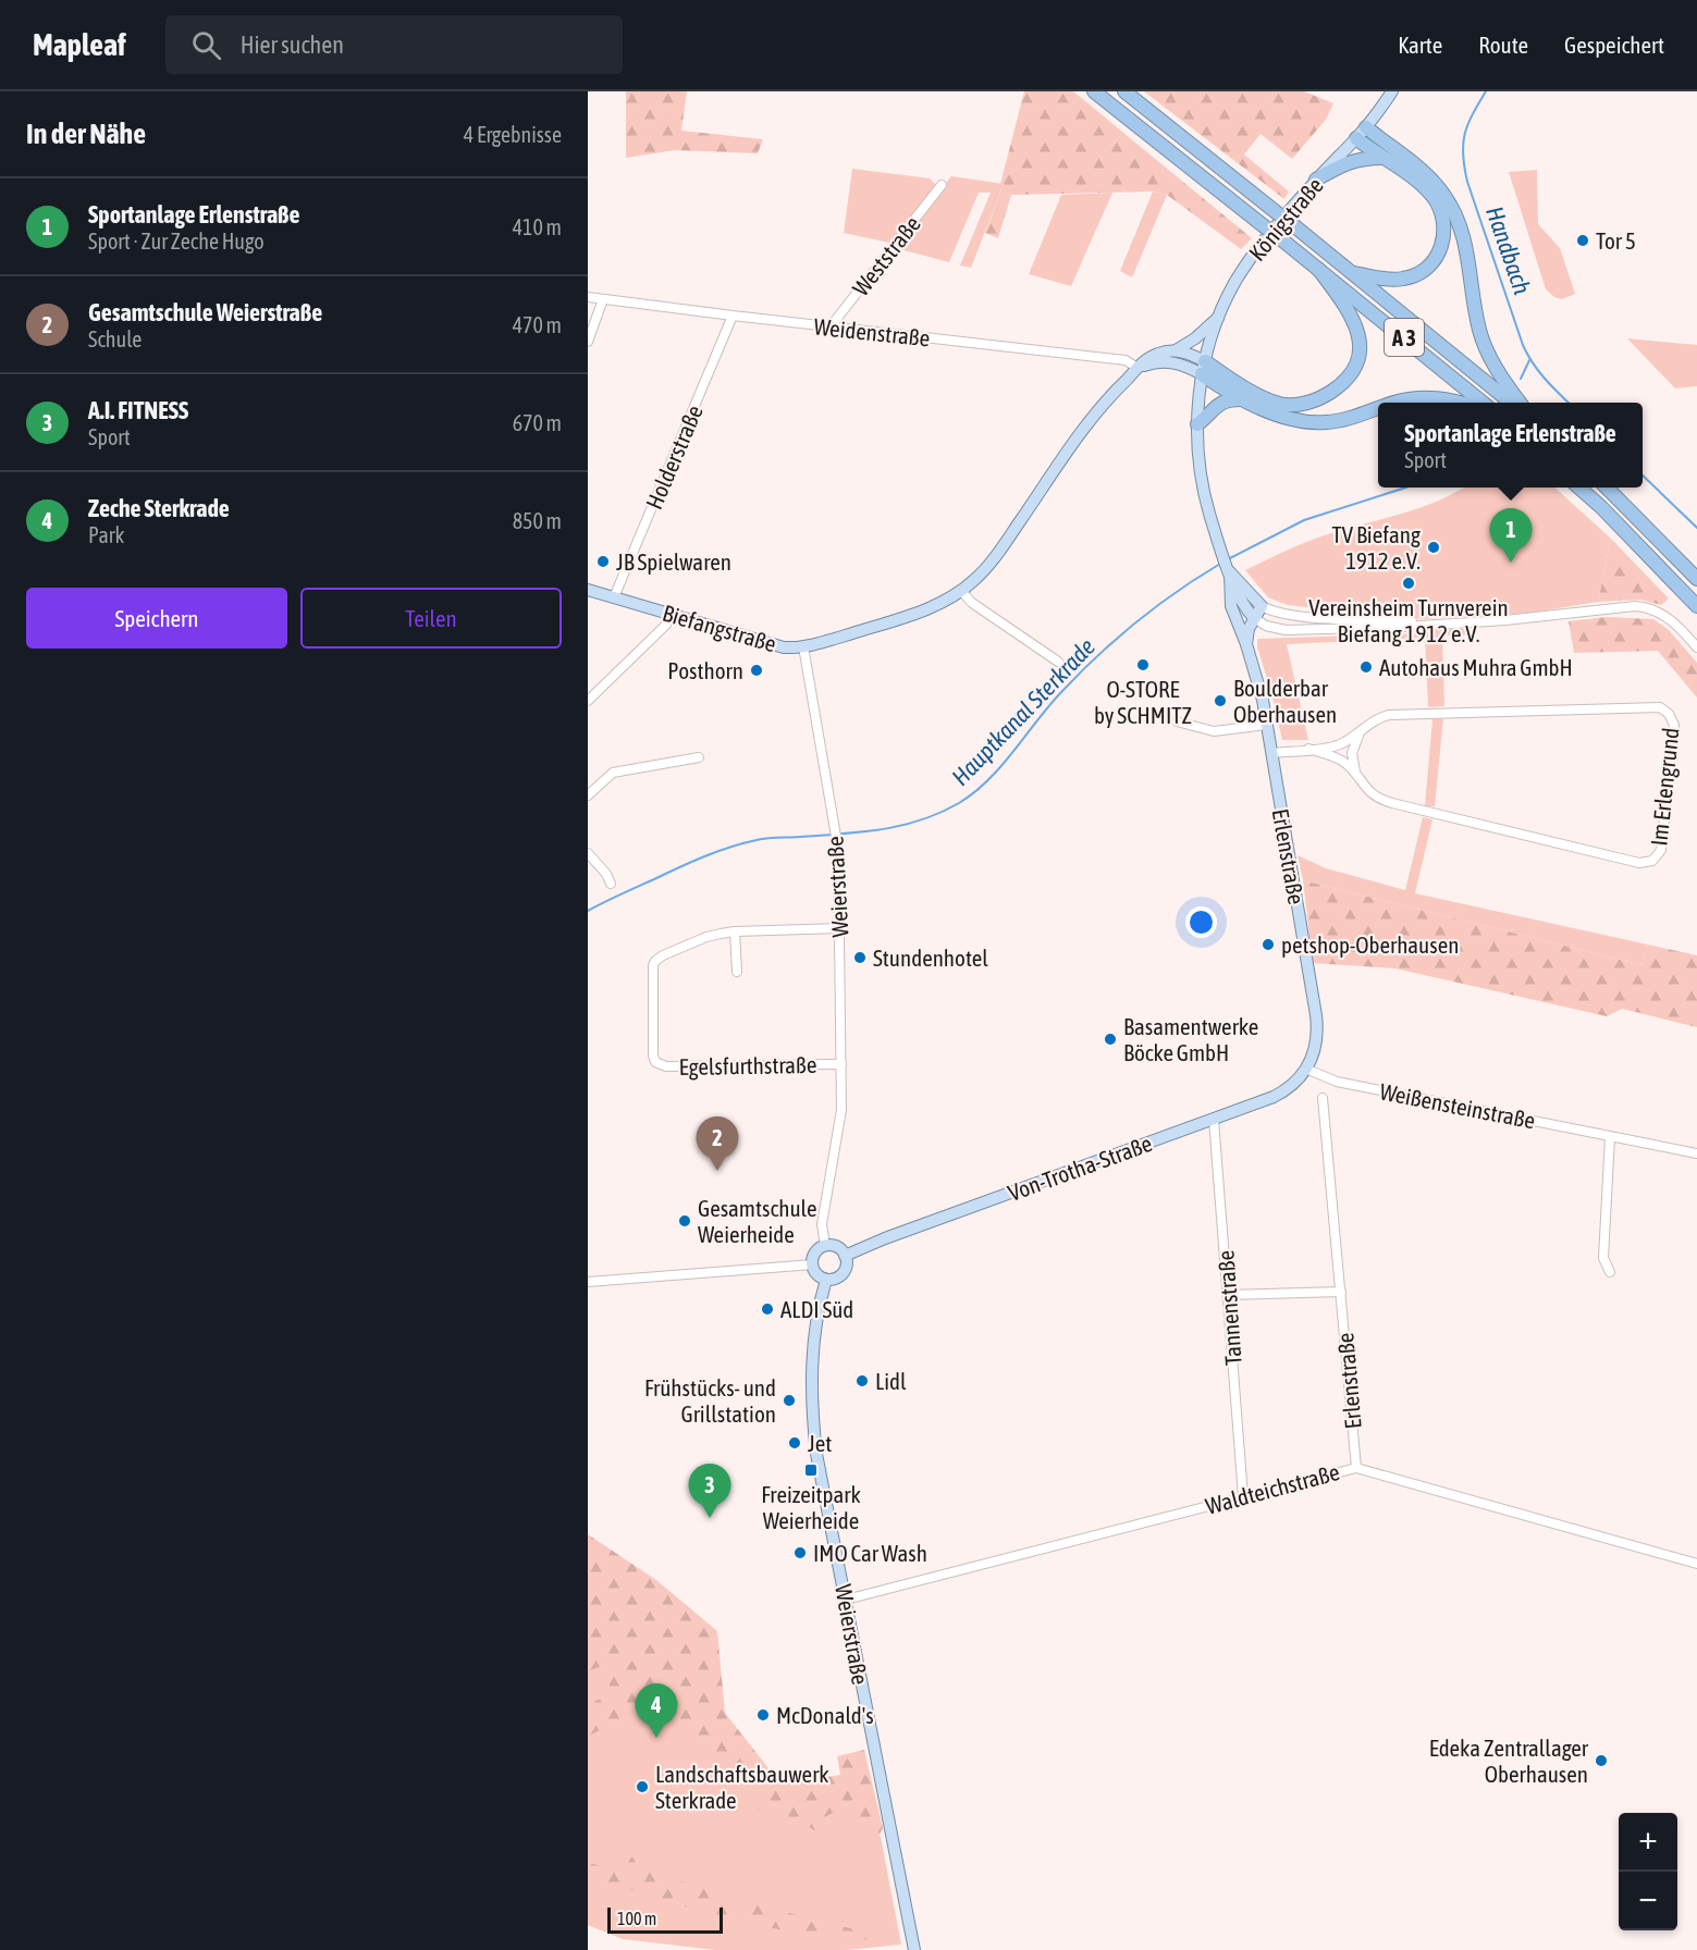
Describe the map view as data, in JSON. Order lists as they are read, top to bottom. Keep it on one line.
{"streets":{"highway":["A 3"],"main road":["Königstraße","Biefangstraße","Erlenstraße","Weierstraße","Von-Trotha-Straße"],"street":["Weststraße","Weidenstraße","Holderstraße","Im Erlengrund","Egelsfurthstraße","Weißensteinstraße","Tannenstraße","Waldteichstraße"]},"crossings":[["Königstraße","Erlenstraße"],["Weststraße","Weidenstraße"],["Weidenstraße","Holderstraße"],["Holderstraße","Biefangstraße"],["Biefangstraße","Weierstraße"],["Im Erlengrund","Erlenstraße"],["Erlenstraße","Weißensteinstraße"],["Erlenstraße","Von-Trotha-Straße"],["Erlenstraße","Waldteichstraße"],["Weierstraße","Egelsfurthstraße"],["Weierstraße","Von-Trotha-Straße"],["Weierstraße","Waldteichstraße"],["Weißensteinstraße","Von-Trotha-Straße"],["Von-Trotha-Straße","Tannenstraße"],["Tannenstraße","Waldteichstraße"]],"water":["Handbach","Hauptkanal Sterkrade"],"places":{"other":["Tor 5","TV Biefang 1912 e.V.","JB Spielwaren","Vereinsheim Turnverein Biefang 1912 e.V.","O-STORE by SCHMITZ","Autohaus Muhra GmbH","Posthorn","Boulderbar Oberhausen","petshop-Oberhausen","Stundenhotel","Basamentwerke Böcke GmbH","Gesamtschule Weierheide","ALDI Süd","Lidl","Frühstücks- und Grillstation","Jet","IMO Car Wash","McDonald's","Edeka Zentrallager Oberhausen","Landschaftsbauwerk Sterkrade"],"transit":["Freizeitpark Weierheide"]},"scale_bar":"100 m","page":{"header":"Mapleaf","search":"Hier suchen","nav":["Karte","Route","Gespeichert"],"heading":["In der Nähe","4 Ergebnisse"],"list":[{"mark":"1","name":"Sportanlage Erlenstraße","note":"Sport · Zur Zeche Hugo","value":"410 m"},{"mark":"2","name":"Gesamtschule Weierstraße","note":"Schule","value":"470 m"},{"mark":"3","name":"A.I. FITNESS","note":"Sport","value":"670 m"},{"mark":"4","name":"Zeche Sterkrade","note":"Park","value":"850 m"}],"popup":["Sportanlage Erlenstraße","Sport"],"pins":["1","2","3","4"],"buttons":["Speichern","Teilen"],"map_buttons":["+","−"],"scale":"100 m"}}
